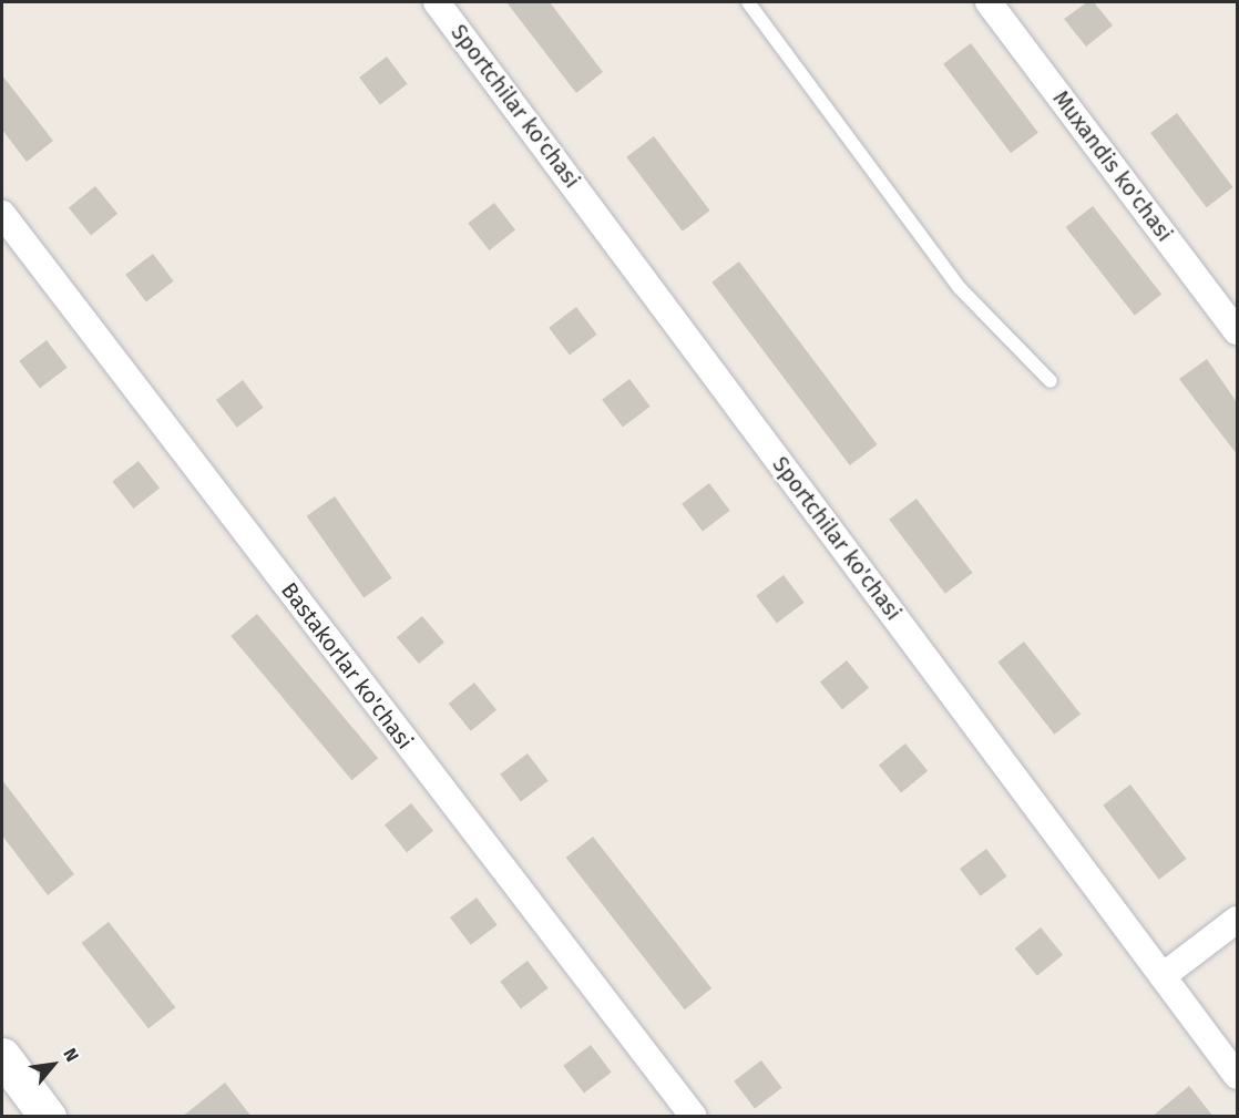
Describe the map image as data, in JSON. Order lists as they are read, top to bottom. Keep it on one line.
{"streets":{"street":["Sportchilar ko'chasi","Muxandis ko'chasi","Bastakorlar ko'chasi"]},"north":"top right"}
